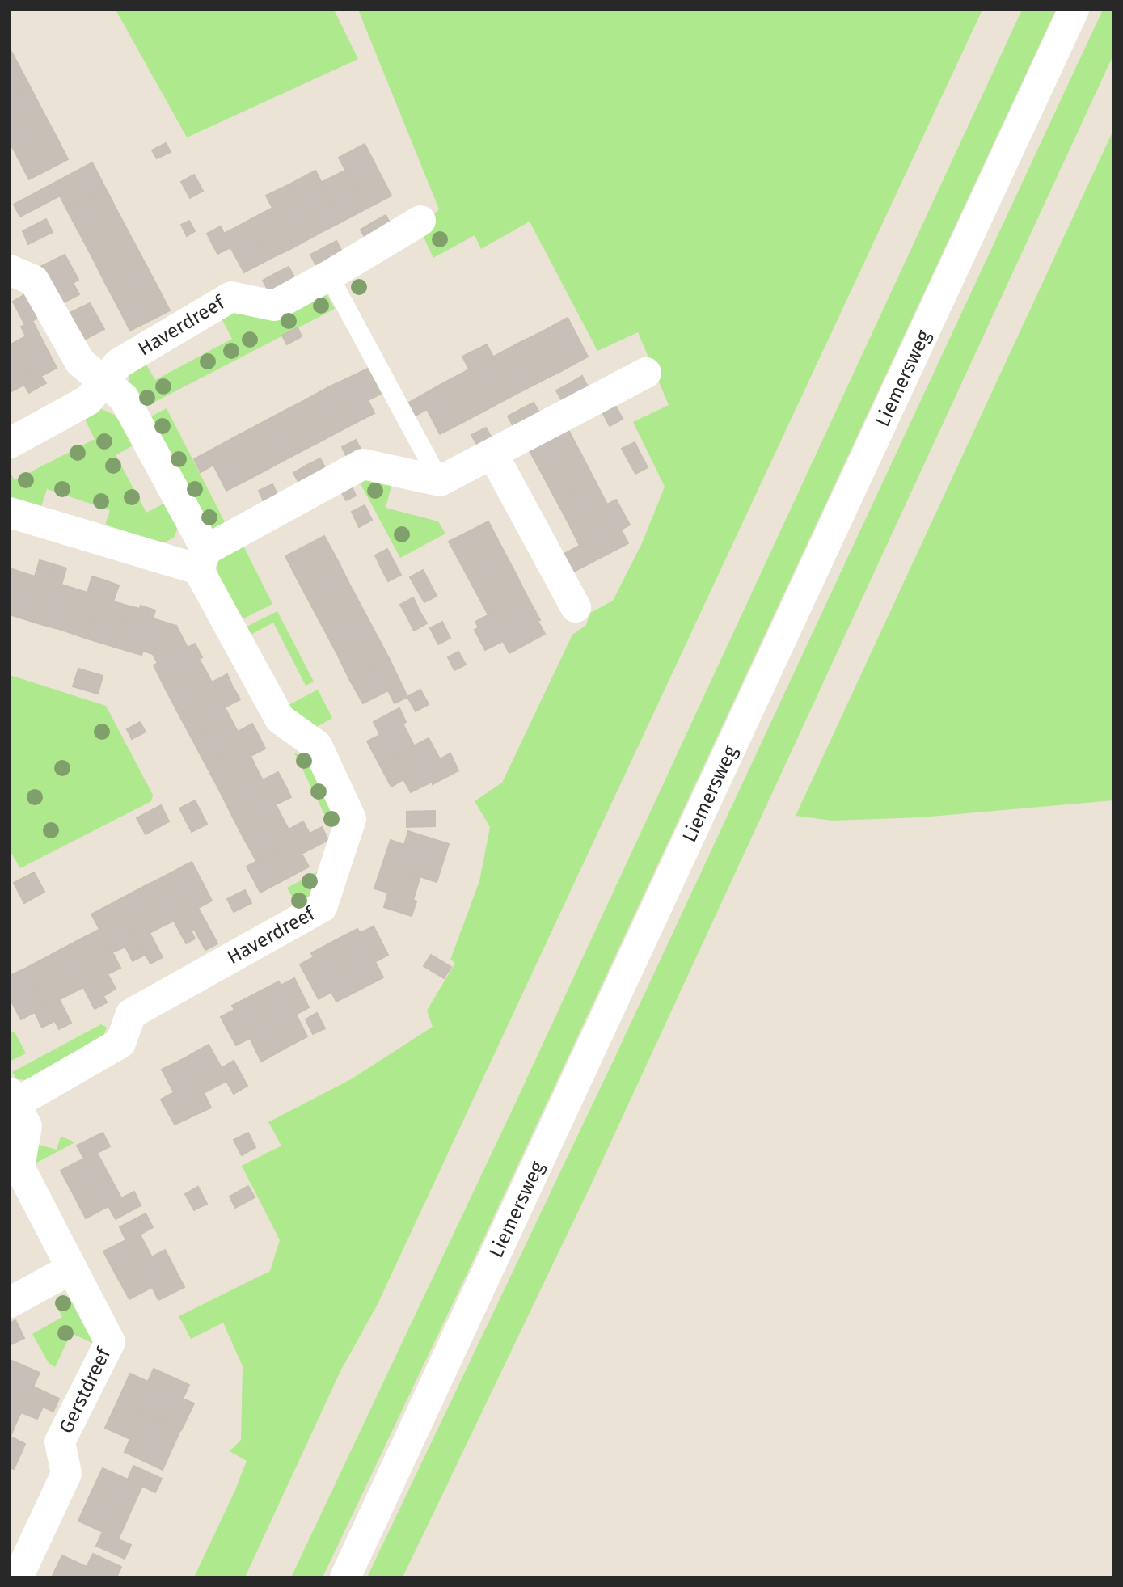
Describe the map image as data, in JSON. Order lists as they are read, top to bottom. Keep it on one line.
{"streets":{"street":["Haverdreef","Liemersweg","Gerstdreef"]},"crossings":[["Haverdreef","Gerstdreef"]]}
